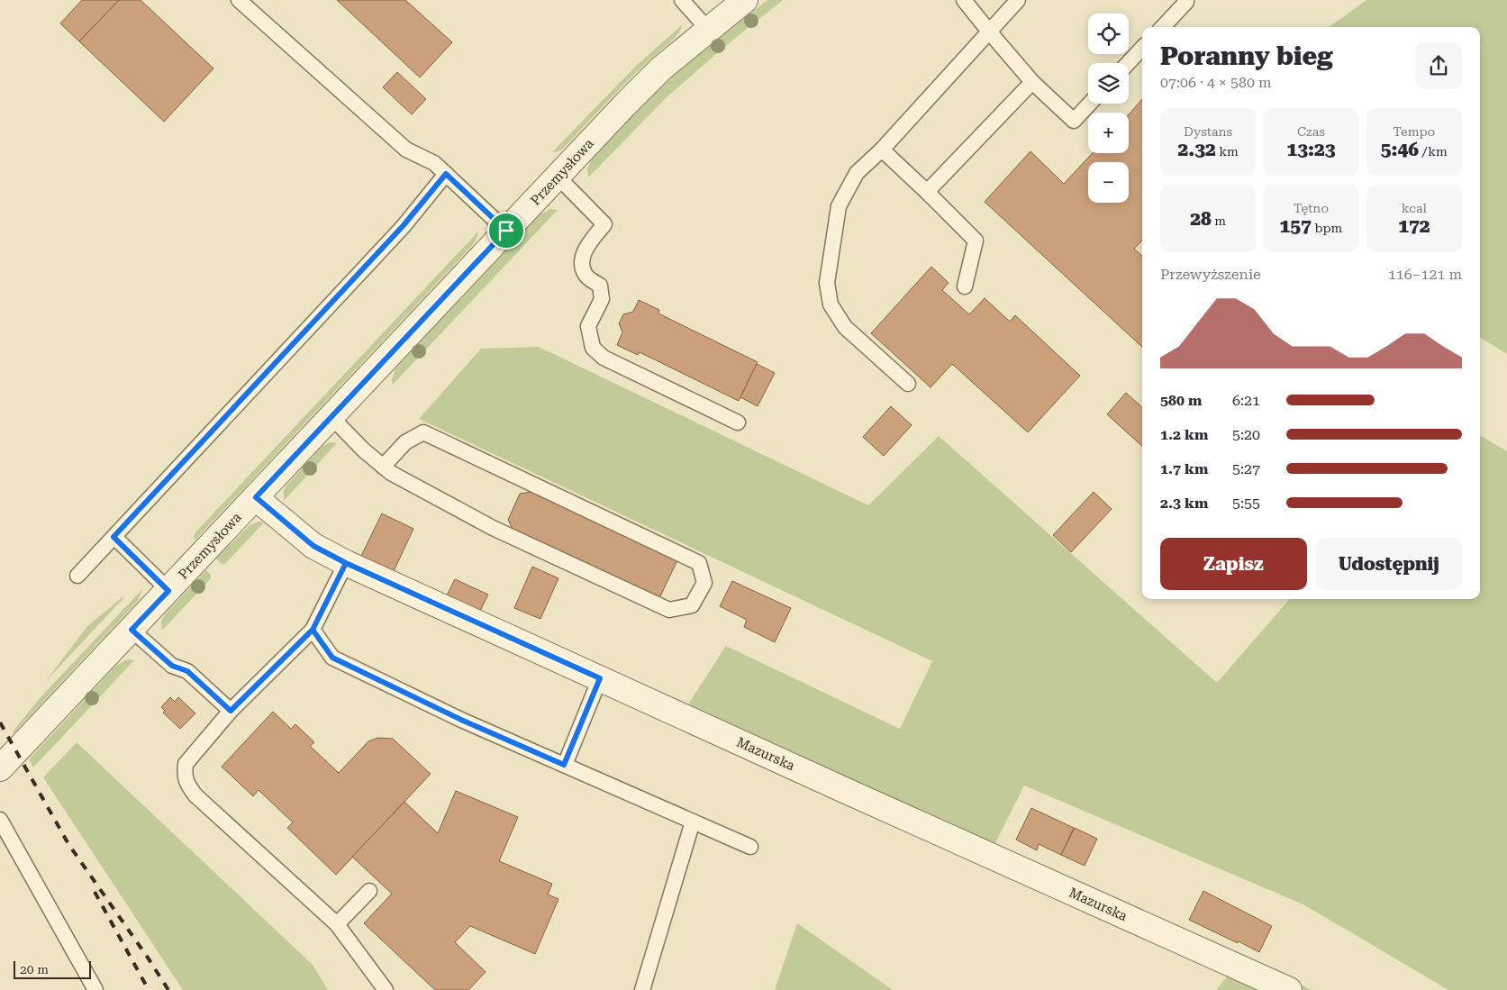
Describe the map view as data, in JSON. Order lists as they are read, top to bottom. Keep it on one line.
{"streets":{"street":["Przemysłowa","Mazurska"]},"crossings":[["Przemysłowa","Mazurska"]],"scale_bar":"20 m","page":{"map_buttons":["+","−"],"heading":["Poranny bieg","07:06 · 4 × 580 m"],"stats":[["Dystans","2.32 km"],["Czas","13:23"],["Tempo","5:46 /km"],["28 m"],["Tętno","157 bpm"],["kcal","172"]],"chart":["Przewyższenie","116–121 m"],"list":[{"name":"580 m","note":"6:21"},{"name":"1.2 km","note":"5:20"},{"name":"1.7 km","note":"5:27"},{"name":"2.3 km","note":"5:55"}],"buttons":["Zapisz","Udostępnij"],"scale":"20 m"}}
